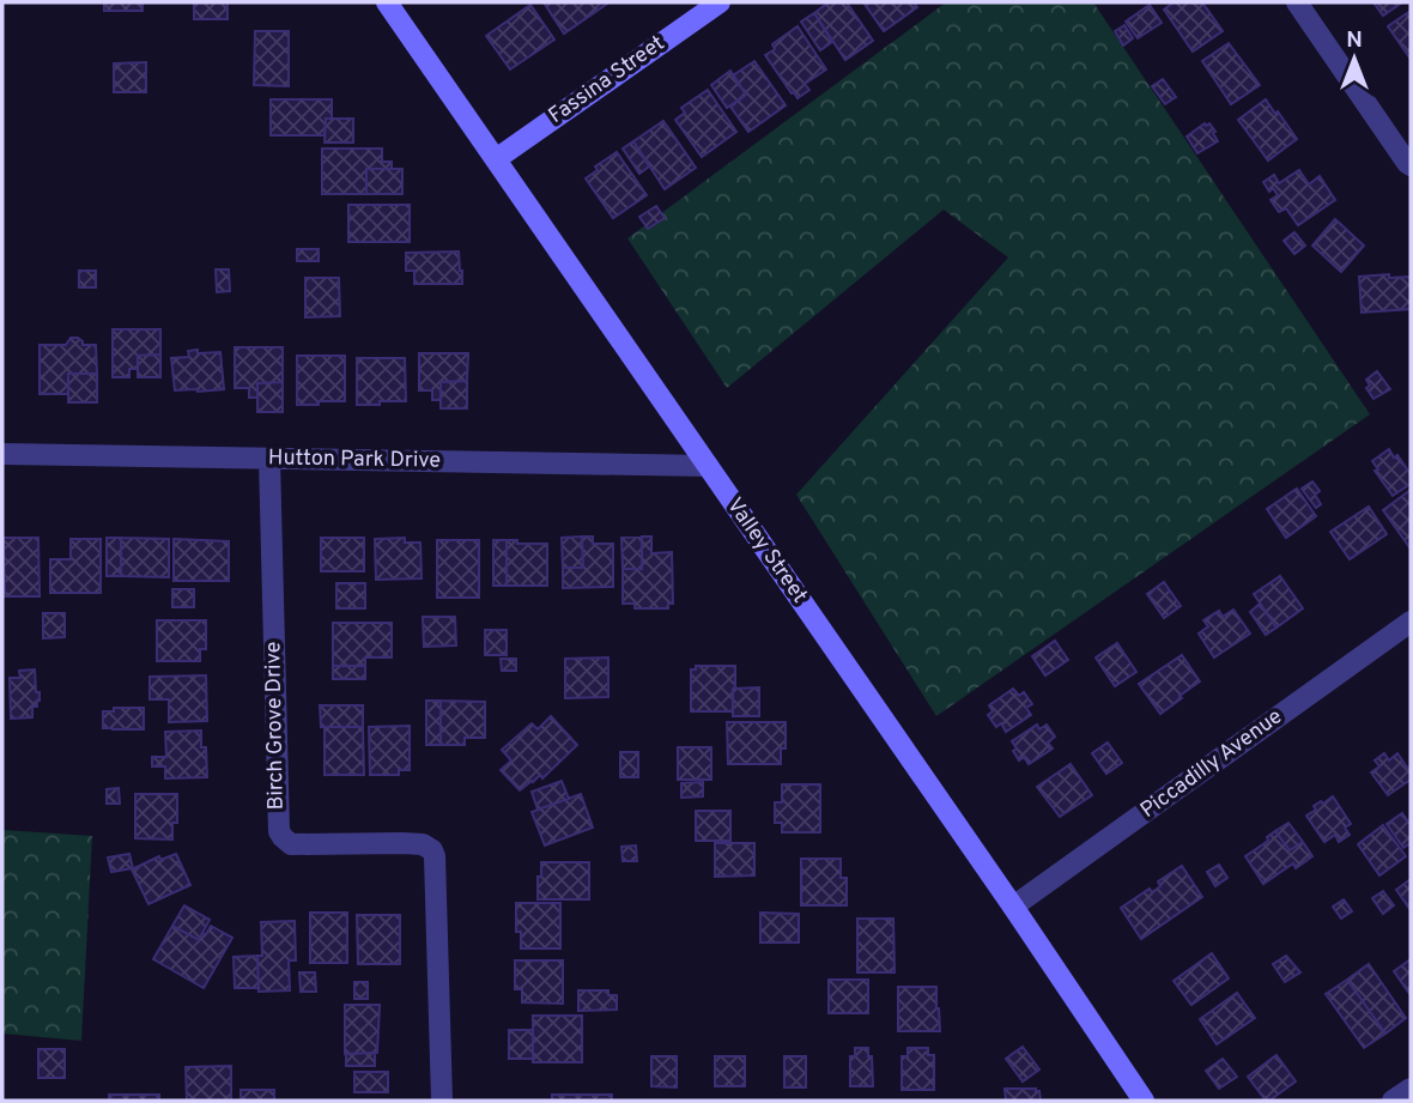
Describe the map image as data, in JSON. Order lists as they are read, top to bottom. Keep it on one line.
{"streets":{"main road":["Fassina Street","Valley Street"],"street":["Hutton Park Drive","Birch Grove Drive","Piccadilly Avenue"]},"crossings":[["Fassina Street","Valley Street"],["Hutton Park Drive","Valley Street"],["Hutton Park Drive","Birch Grove Drive"],["Valley Street","Piccadilly Avenue"]],"north":"top"}
